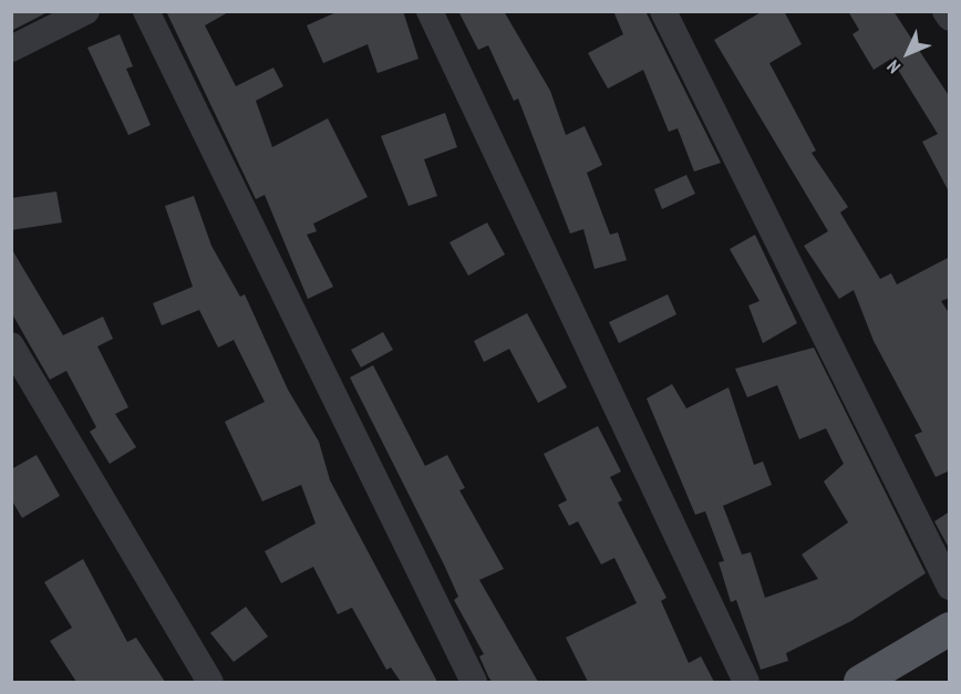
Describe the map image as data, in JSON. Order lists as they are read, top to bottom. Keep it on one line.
{"north":"bottom left"}
